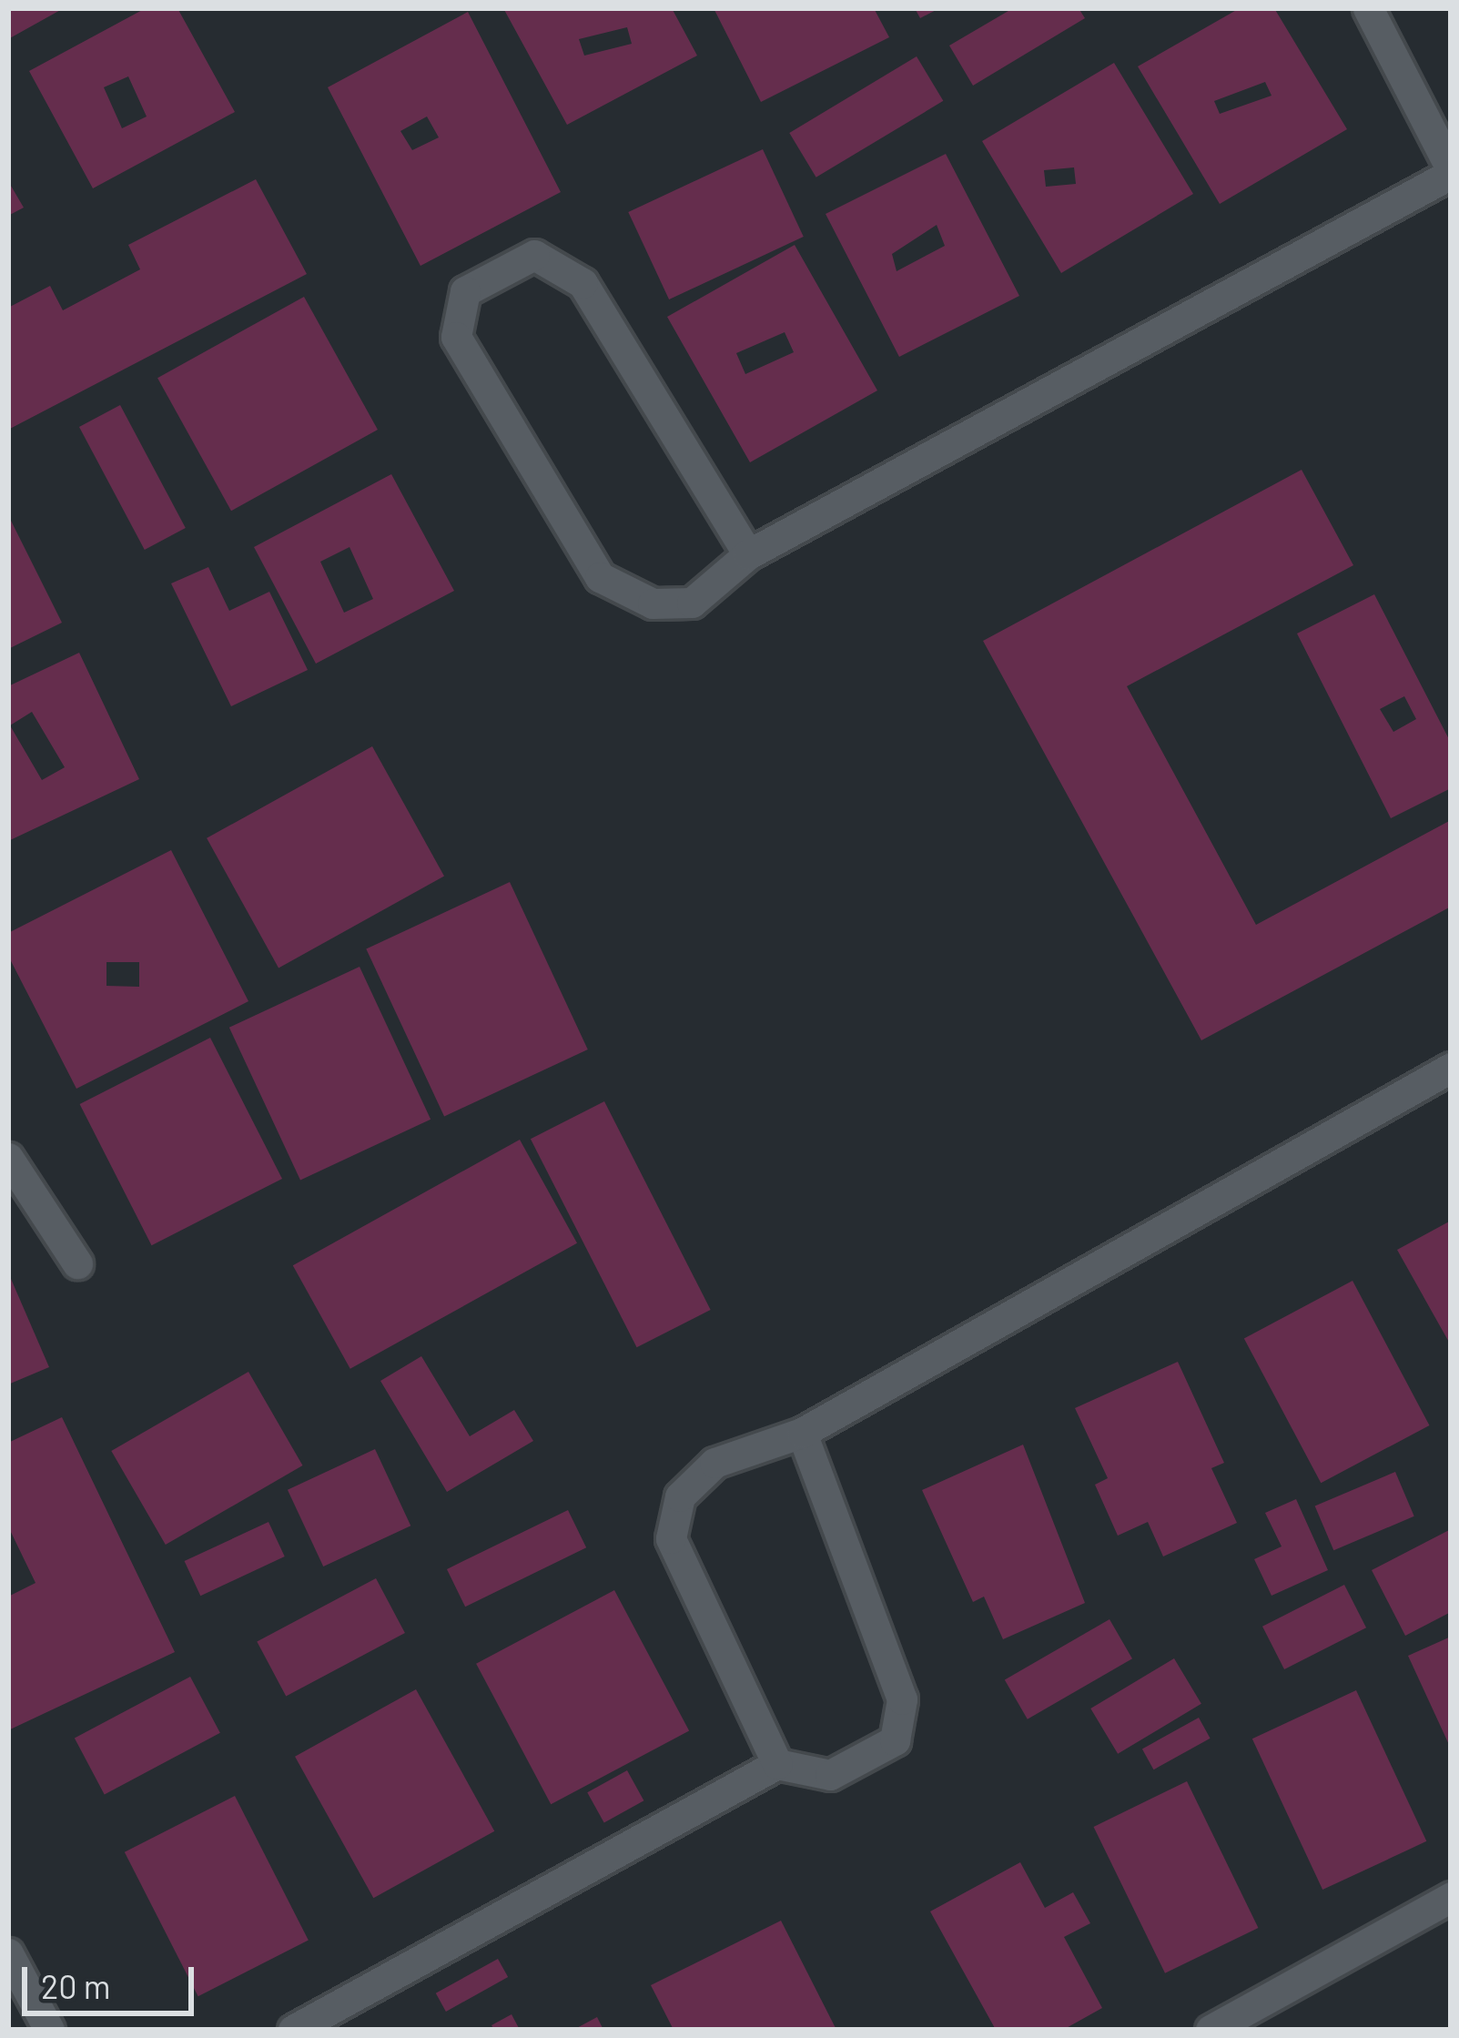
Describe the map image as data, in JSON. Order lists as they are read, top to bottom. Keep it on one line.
{"scale_bar":"20 m"}
